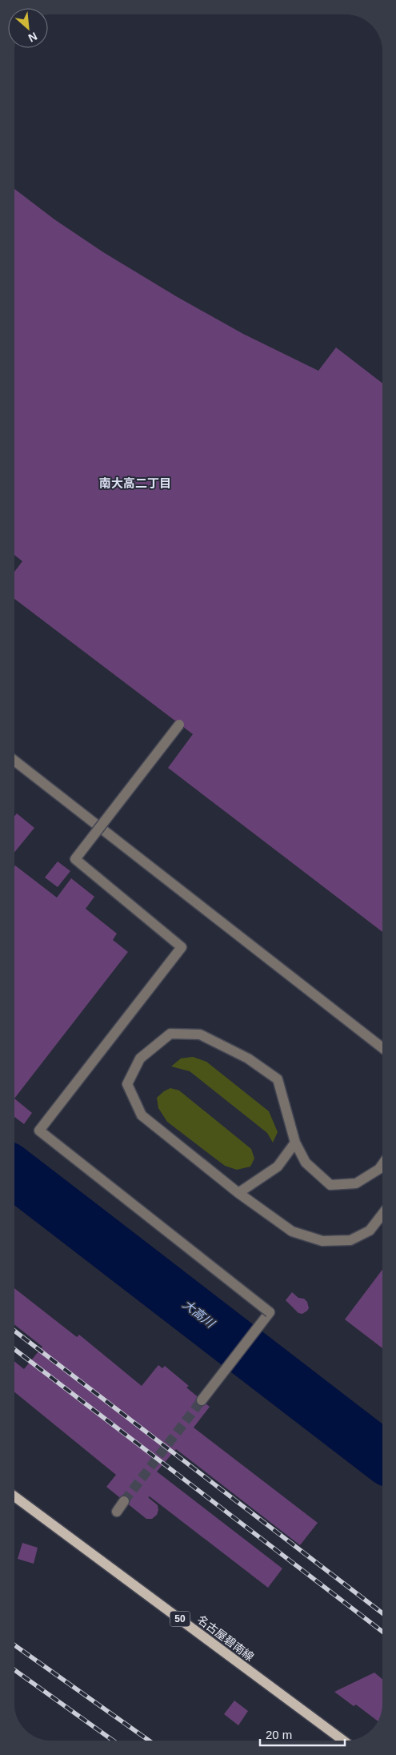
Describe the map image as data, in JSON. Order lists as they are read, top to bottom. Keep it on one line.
{"streets":{"main road":["50","名古屋碧南線"]},"districts":["南大高二丁目"],"water":["大高川"],"scale_bar":"20 m","north":"bottom right"}
